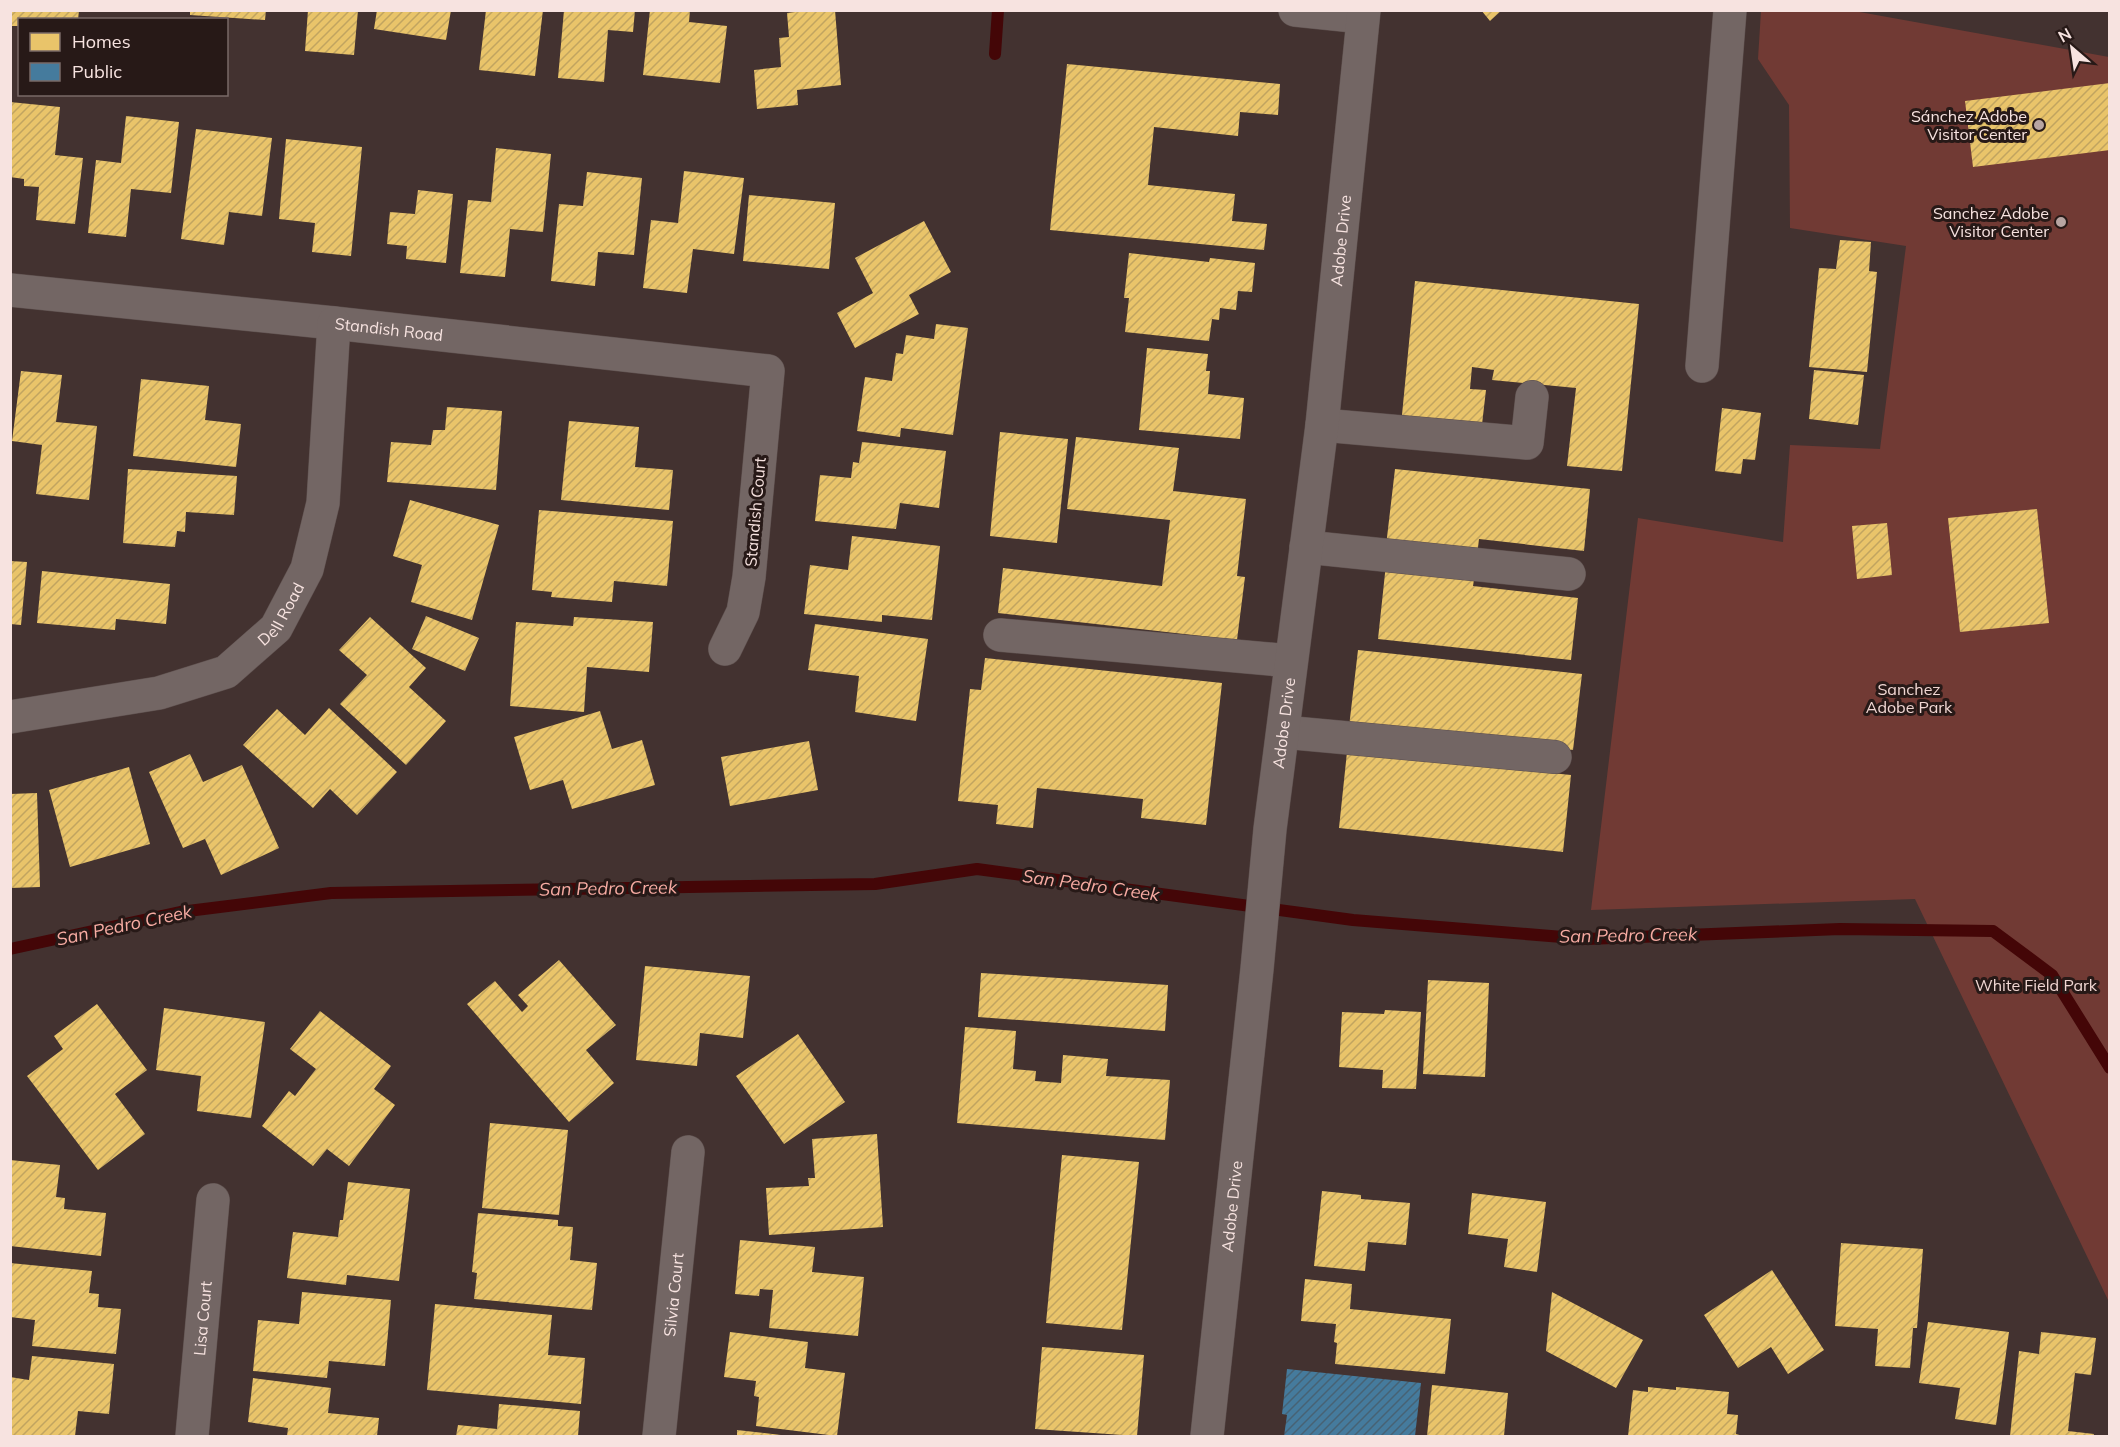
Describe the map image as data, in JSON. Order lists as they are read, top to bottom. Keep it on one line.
{"streets":{"street":["Adobe Drive","Standish Road","Standish Court","Dell Road","Silvia Court","Lisa Court"]},"crossings":[["Standish Road","Standish Court"],["Standish Road","Dell Road"]],"water":["San Pedro Creek"],"parks":["Sanchez Adobe Park","White Field Park"],"places":["Sánchez Adobe Visitor Center","Sanchez Adobe Visitor Center"],"legend":["Homes","Public"],"north":"top left"}
